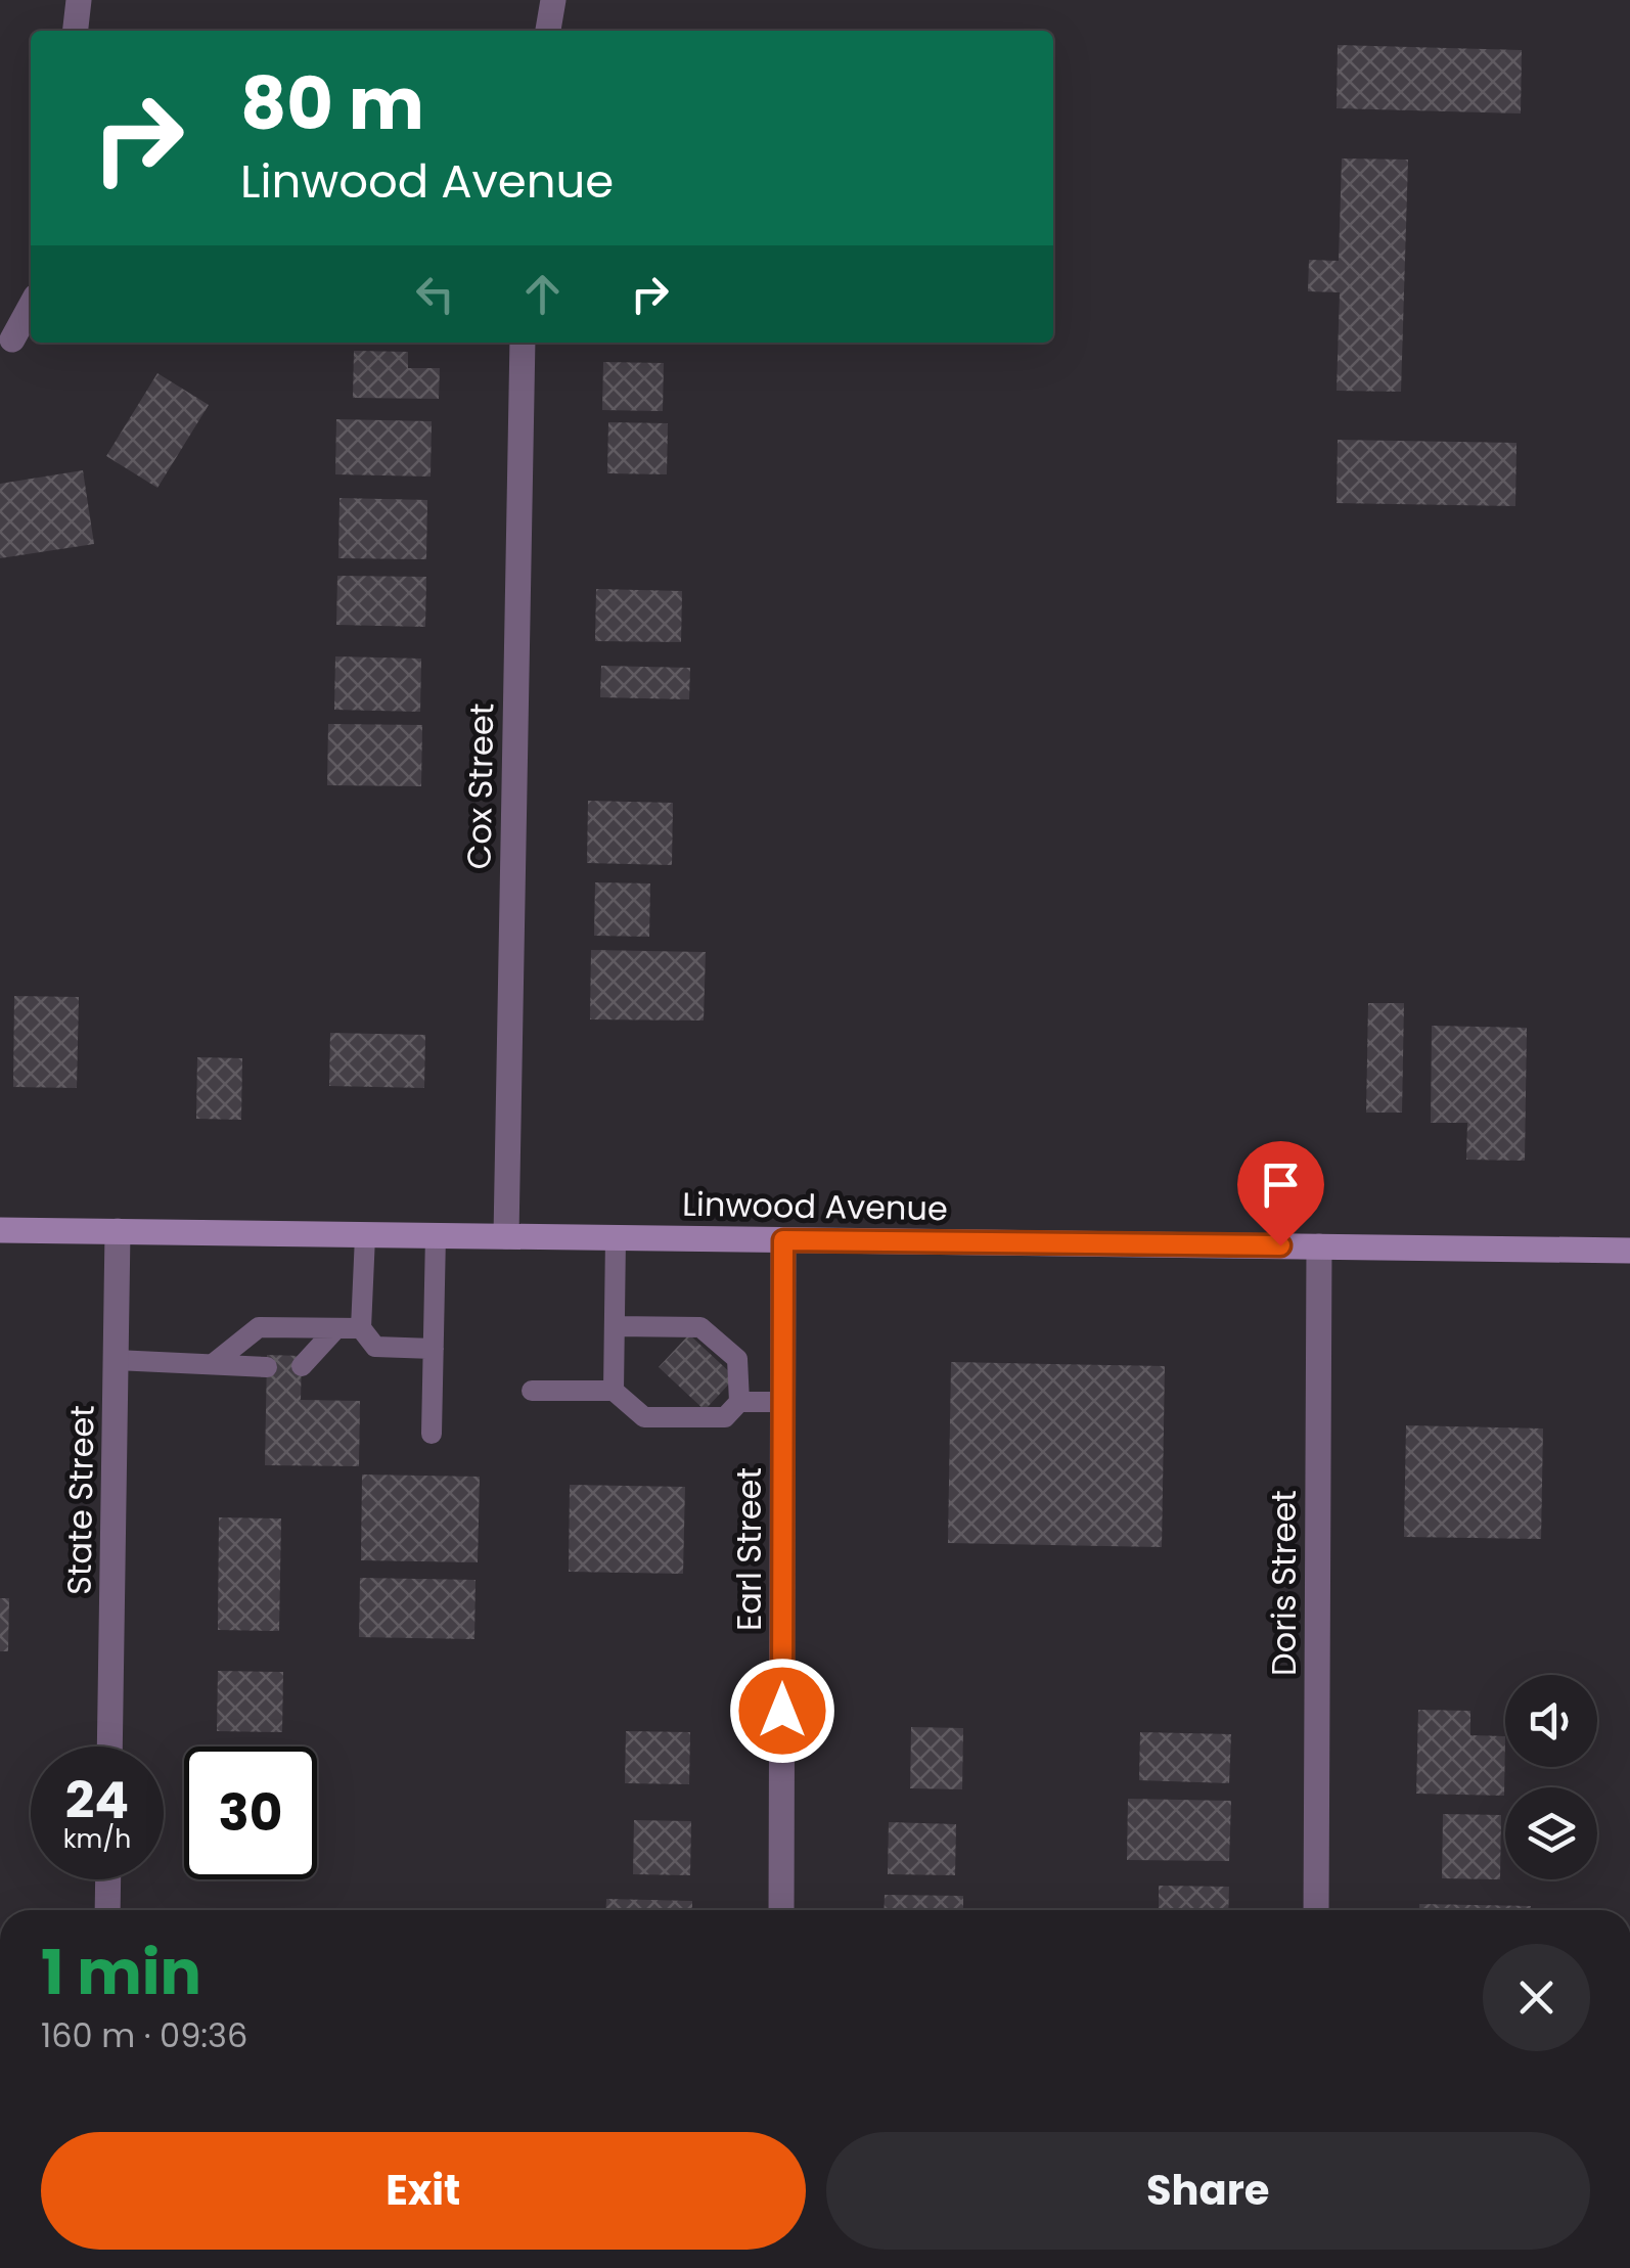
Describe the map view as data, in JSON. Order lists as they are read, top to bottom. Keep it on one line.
{"streets":{"main road":["Linwood Avenue"],"street":["Cox Street","State Street","Earl Street","Doris Street"]},"crossings":[["Cox Street","Linwood Avenue"],["Linwood Avenue","State Street"],["Linwood Avenue","Earl Street"],["Linwood Avenue","Doris Street"]],"page":{"turn":["80 m","Linwood Avenue"],"speed":"24 km/h","limit":"30","heading":["1 min","160 m · 09:36"],"buttons":["Exit","Share"]}}
